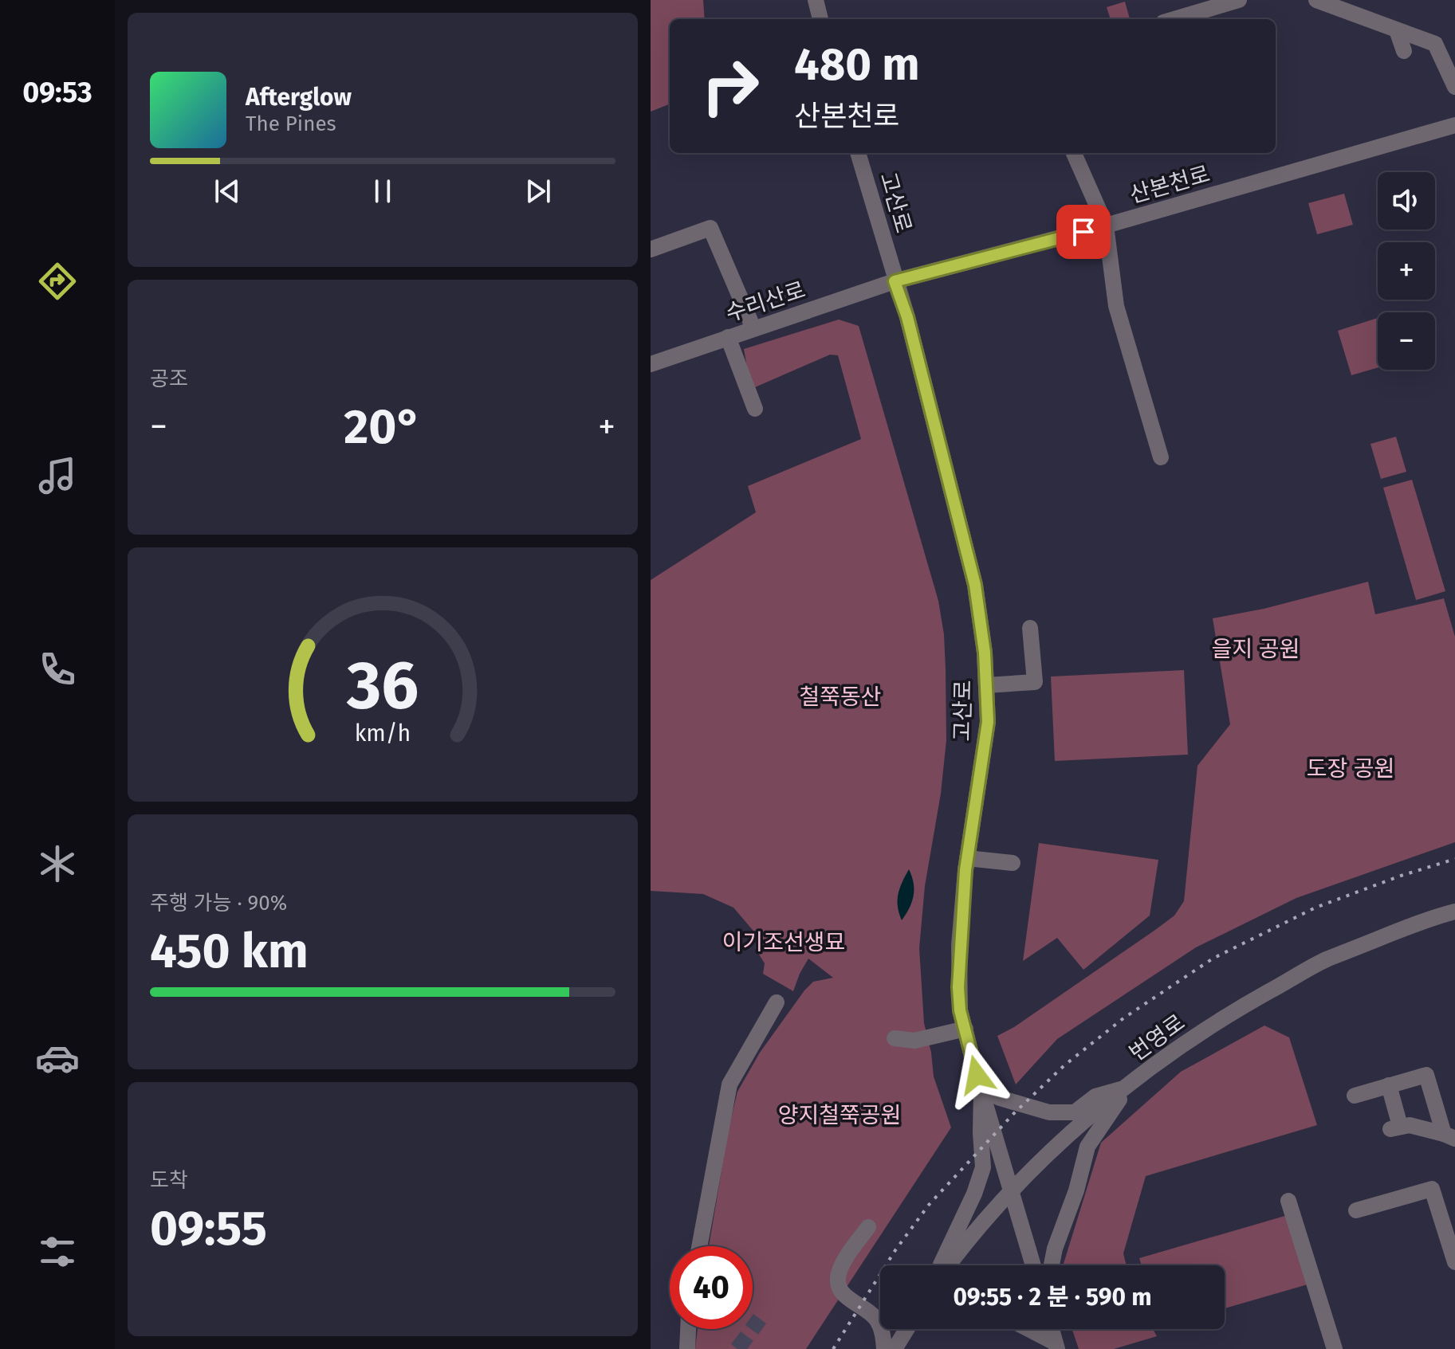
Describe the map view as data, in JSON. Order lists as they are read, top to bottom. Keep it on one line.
{"streets":{"street":["산본천로","고산로","수리산로","번영로"]},"crossings":[["산본천로","고산로"],["산본천로","수리산로"],["고산로","수리산로"],["고산로","번영로"]],"parks":["을지 공원","철쭉동산","도장 공원","이기조선생묘","양지철쭉공원"],"page":{"tabs":"09:53","turn":["480 m","산본천로"],"song":["Afterglow","The Pines"],"map_buttons":["+","−"],"tile":["공조",["주행 가능 · 90%","450 km"],["도착","09:55"]],"heat":["−","20°","+"],"limit":"40","trip":"09:55 · 2 분 · 590 m","gauge":["36","km/h"]}}
